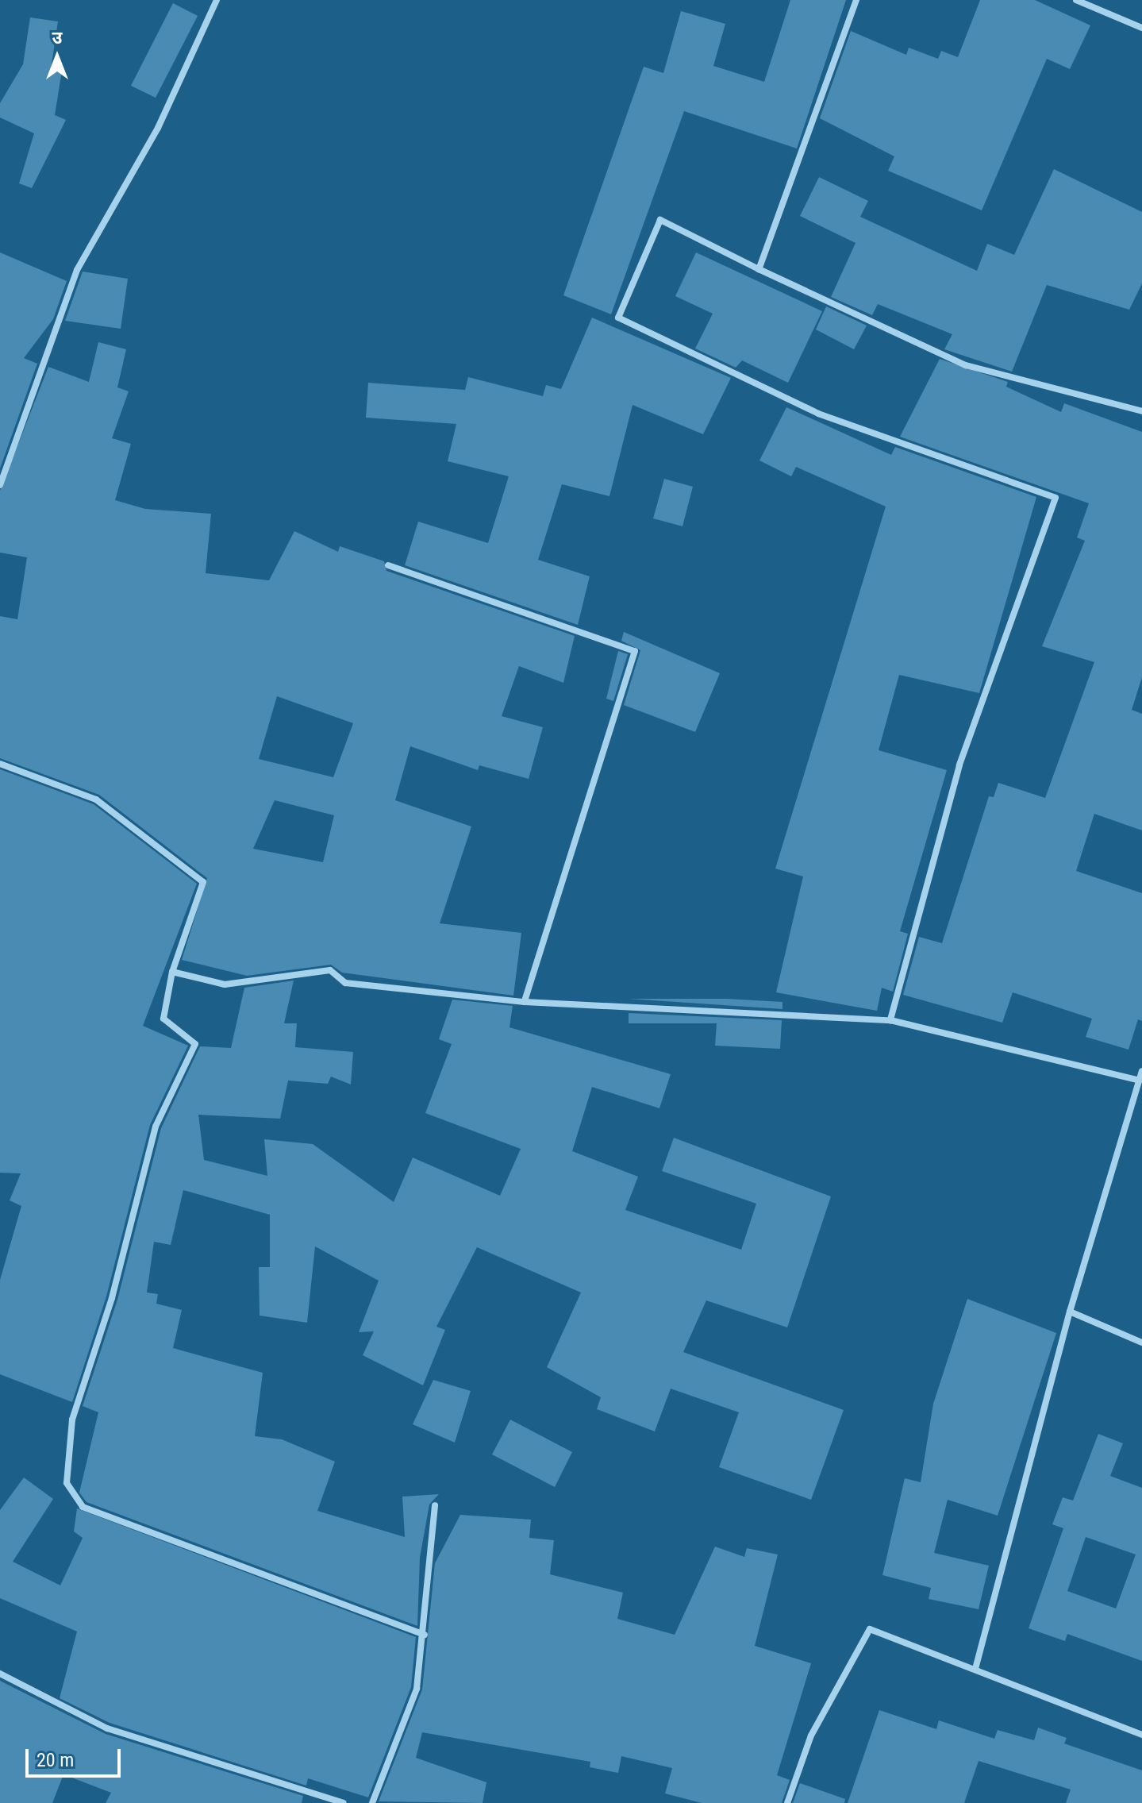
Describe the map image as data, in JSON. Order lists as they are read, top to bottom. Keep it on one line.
{"scale_bar":"20 m","north":"top"}
